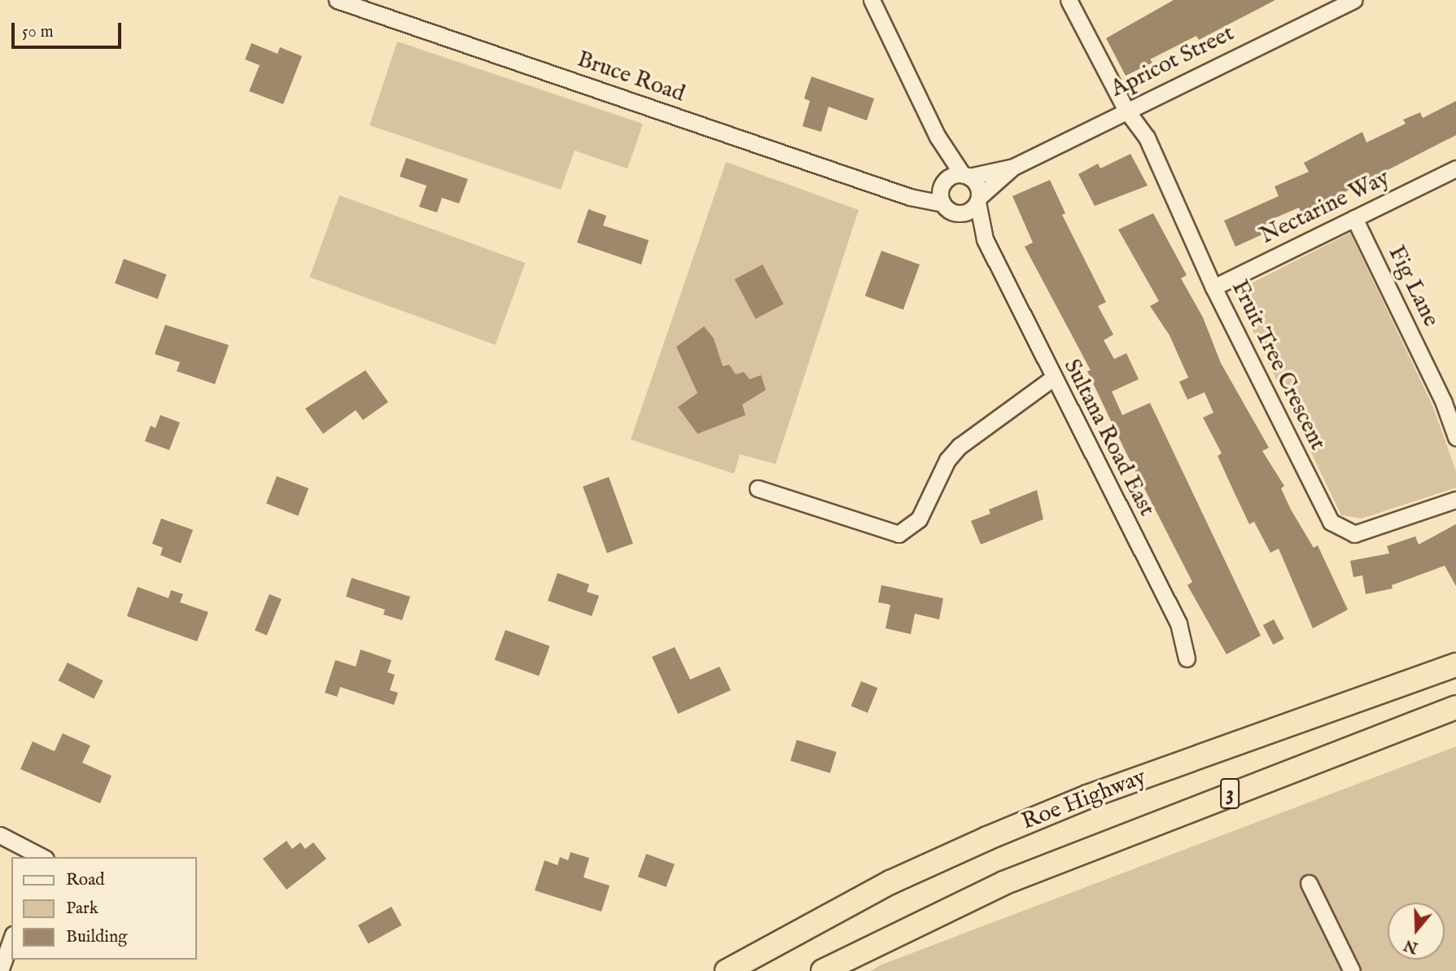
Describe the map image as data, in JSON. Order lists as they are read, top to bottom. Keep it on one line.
{"streets":{"highway":["3","Roe Highway"],"street":["Apricot Street","Bruce Road","Nectarine Way","Fig Lane","Fruit Tree Crescent","Sultana Road East"]},"crossings":[["Apricot Street","Bruce Road"],["Apricot Street","Fruit Tree Crescent"],["Apricot Street","Sultana Road East"],["Bruce Road","Sultana Road East"],["Nectarine Way","Fig Lane"],["Nectarine Way","Fruit Tree Crescent"]],"legend":["Road","Park","Building"],"scale_bar":"50 m","north":"bottom"}
